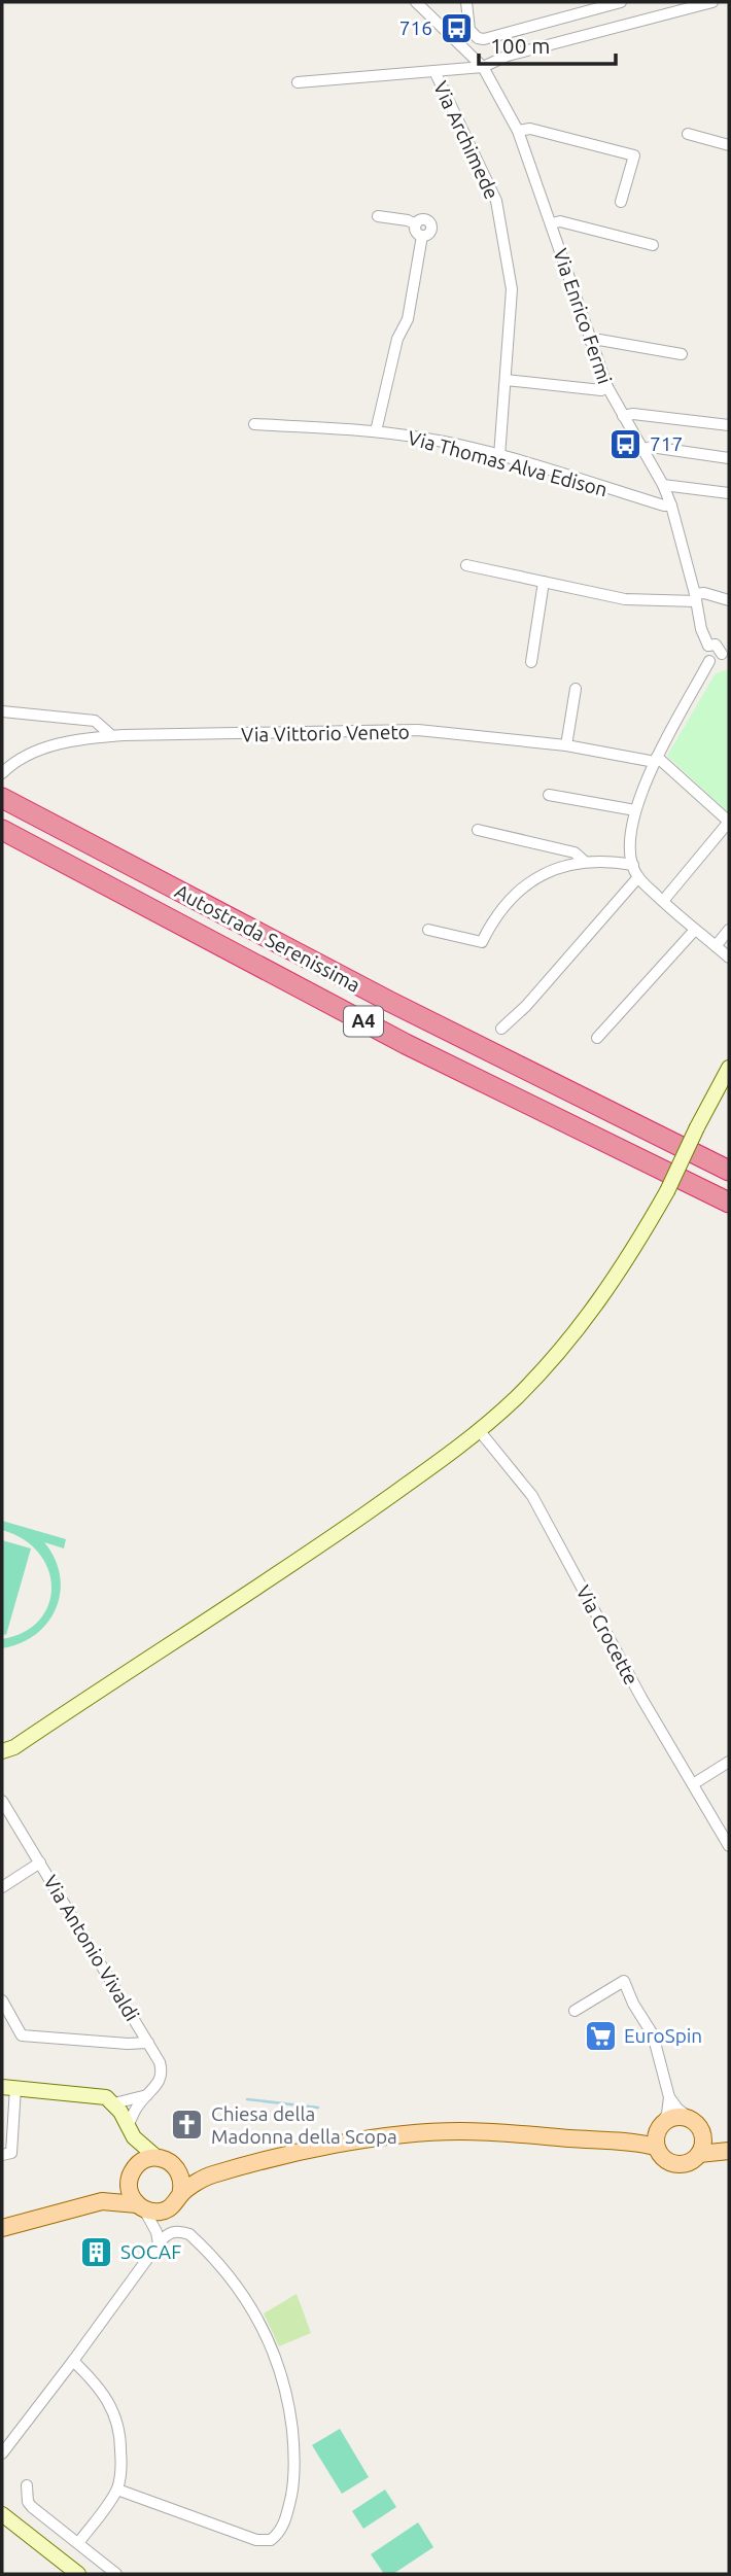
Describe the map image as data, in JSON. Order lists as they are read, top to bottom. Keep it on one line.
{"streets":{"highway":["Autostrada Serenissima","A4"],"street":["Via Archimede","Via Enrico Fermi","Via Thomas Alva Edison","Via Vittorio Veneto","Via Crocette","Via Antonio Vivaldi"]},"crossings":[["Via Archimede","Via Enrico Fermi"],["Via Archimede","Via Thomas Alva Edison"],["Via Enrico Fermi","Via Thomas Alva Edison"]],"places":{"bus stop":["716","717"],"supermarket":["EuroSpin"],"church":["Chiesa della Madonna della Scopa"],"building":["SOCAF"]},"scale_bar":"100 m"}
